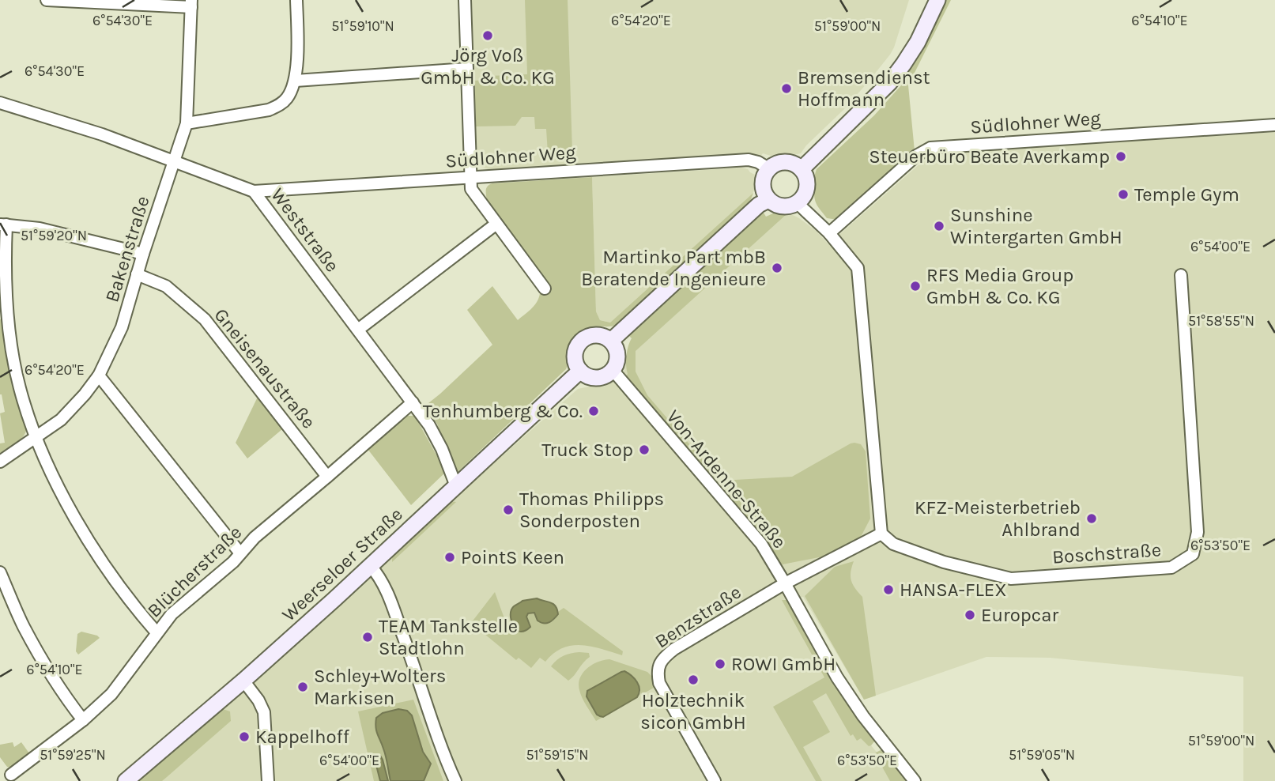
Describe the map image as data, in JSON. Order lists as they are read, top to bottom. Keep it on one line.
{"streets":{"street":["Südlohner Weg","Weststraße","Bakenstraße","Gneisenaustraße","Von-Ardenne-Straße","Boschstraße","Weerseloer Straße","Blücherstraße","Benzstraße"]},"crossings":[["Südlohner Weg","Weststraße"],["Weststraße","Bakenstraße"],["Weststraße","Weerseloer Straße"],["Weststraße","Blücherstraße"],["Bakenstraße","Gneisenaustraße"],["Gneisenaustraße","Blücherstraße"],["Von-Ardenne-Straße","Weerseloer Straße"],["Von-Ardenne-Straße","Benzstraße"]],"places":["Jörg Voß GmbH & Co. KG","Bremsendienst Hoffmann","Steuerbüro Beate Averkamp","Temple Gym","Sunshine Wintergarten GmbH","Martinko Part mbB Beratende Ingenieure","RFS Media Group GmbH & Co. KG","Tenhumberg & Co.","Truck Stop","Thomas Philipps Sonderposten","KFZ-Meisterbetrieb Ahlbrand","PointS Keen","HANSA-FLEX","Europcar","TEAM Tankstelle Stadtlohn","ROWI GmbH","Holztechnik sicon GmbH","Schley+Wolters Markisen","Kappelhoff"],"coordinates":["6°54'20\"E","6°54'10\"E","6°54'30\"E","51°59'10\"N","51°59'00\"N","51°59'20\"N","6°54'00\"E","51°58'55\"N","6°53'50\"E","51°59'25\"N","51°59'15\"N","51°59'05\"N"]}
